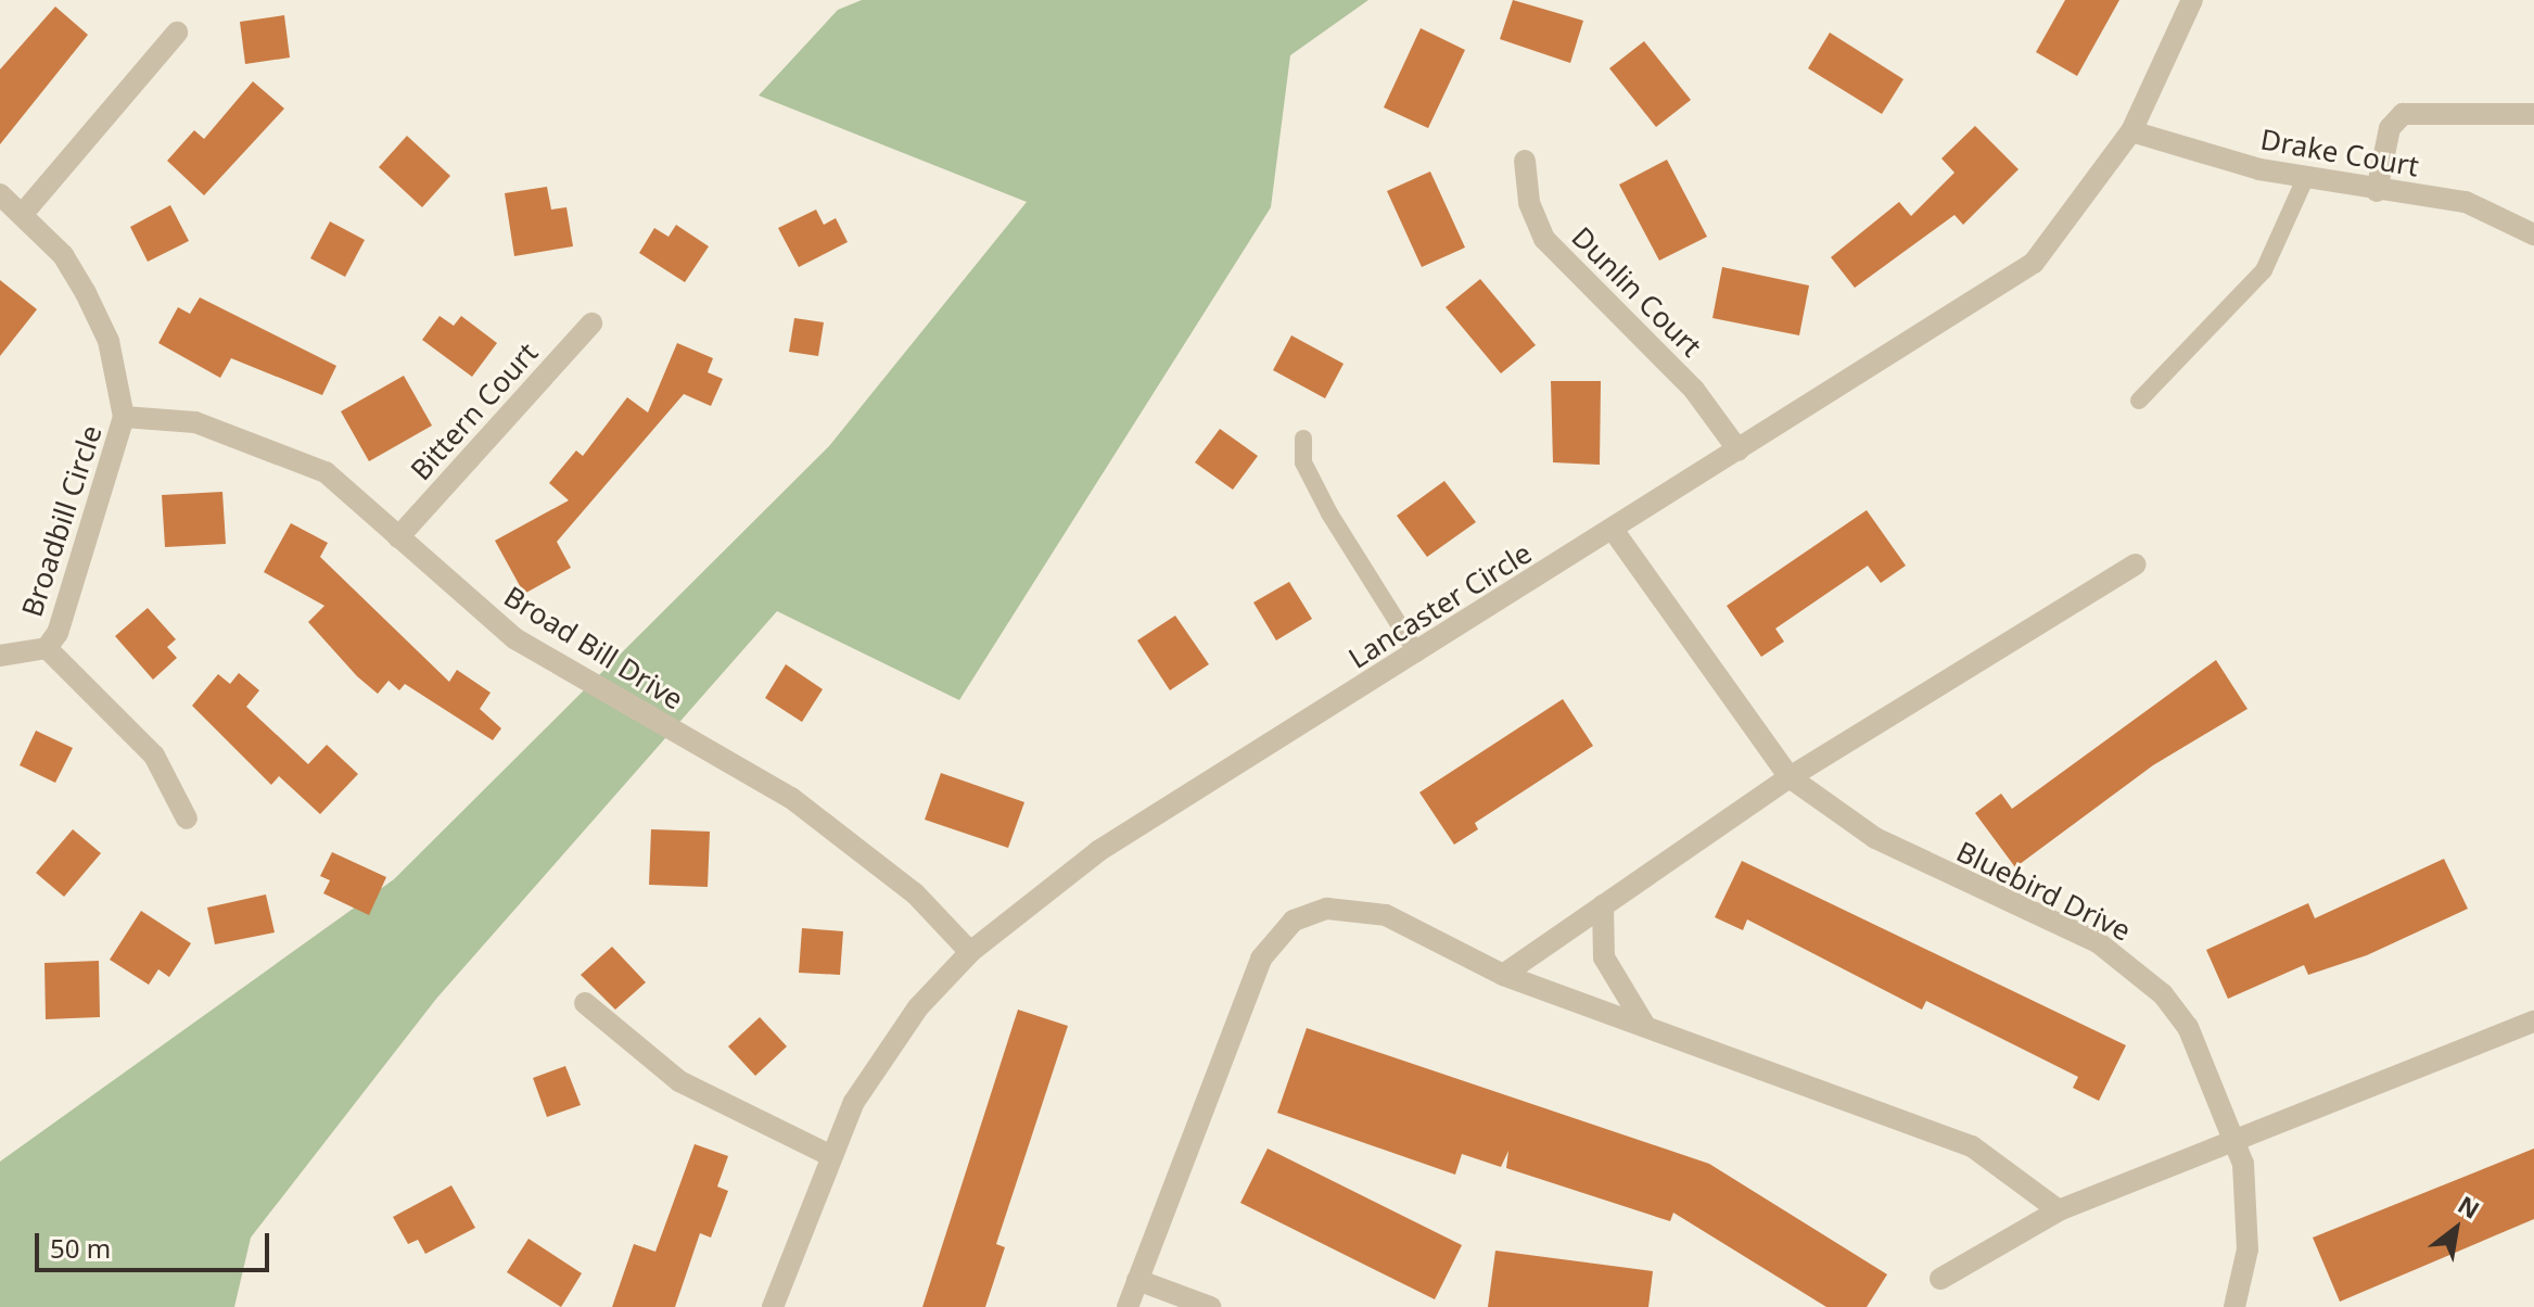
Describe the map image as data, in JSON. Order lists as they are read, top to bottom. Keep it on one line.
{"streets":{"street":["Drake Court","Dunlin Court","Bittern Court","Broadbill Circle","Lancaster Circle","Broad Bill Drive","Bluebird Drive"]},"crossings":[["Drake Court","Lancaster Circle"],["Dunlin Court","Lancaster Circle"],["Bittern Court","Broad Bill Drive"],["Broadbill Circle","Broad Bill Drive"],["Lancaster Circle","Broad Bill Drive"],["Lancaster Circle","Bluebird Drive"]],"scale_bar":"50 m","north":"top right"}
